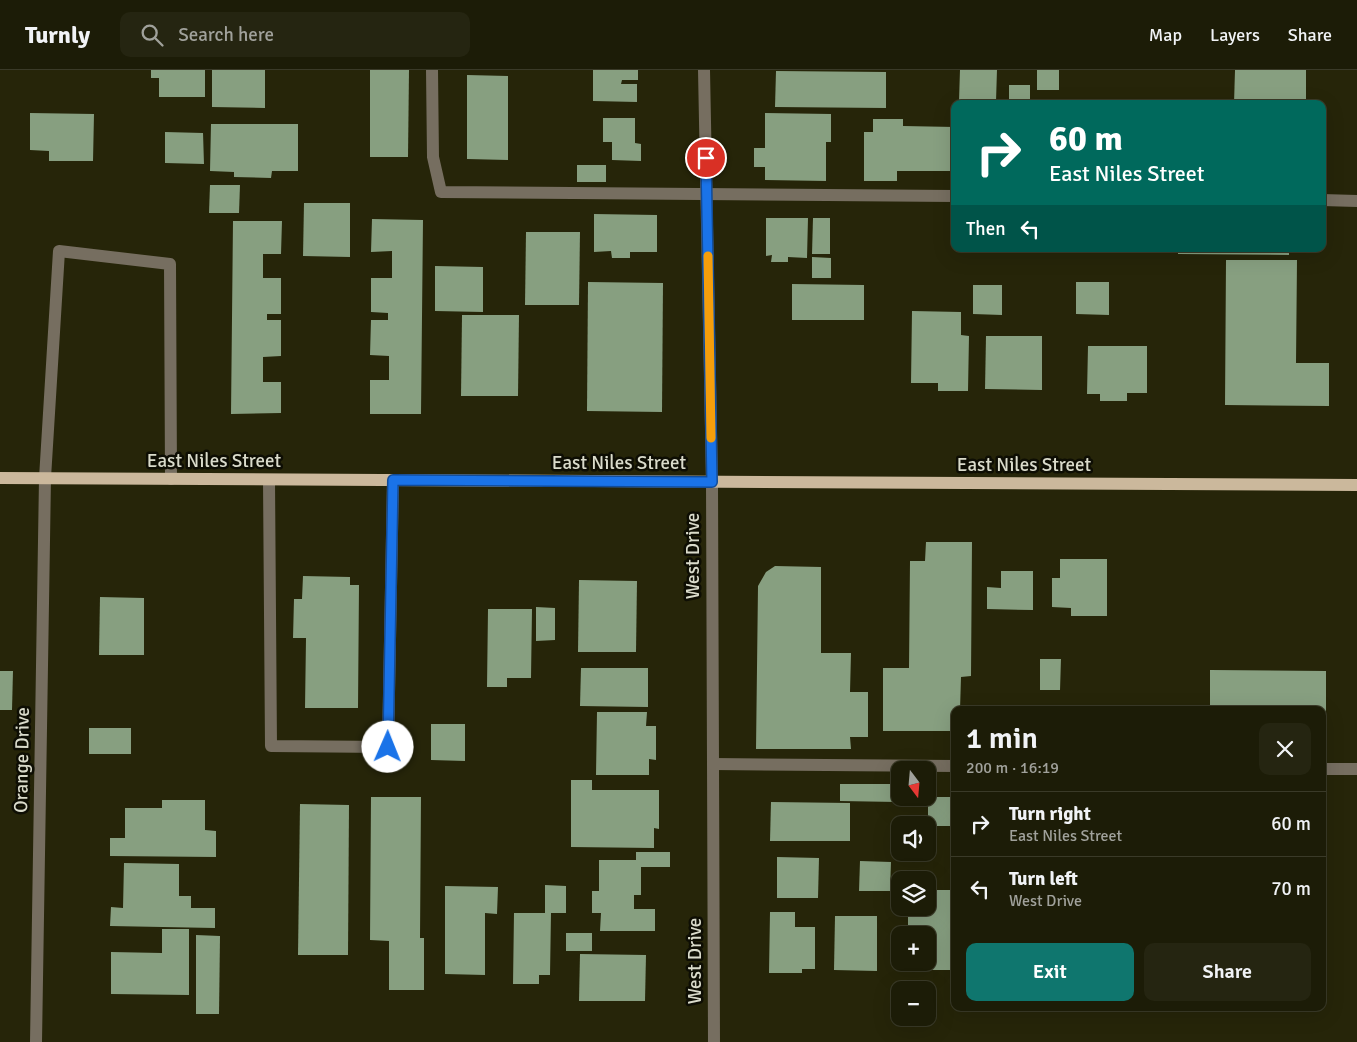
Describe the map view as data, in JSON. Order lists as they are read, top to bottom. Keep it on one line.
{"streets":{"main road":["East Niles Street"],"street":["West Drive","Orange Drive"]},"crossings":[["East Niles Street","West Drive"],["East Niles Street","Orange Drive"]],"north":"bottom","page":{"header":"Turnly","search":"Search here","nav":["Map","Layers","Share"],"turn":["60 m","East Niles Street"],"then":"Then","heading":["1 min","200 m · 16:19"],"map_buttons":["+","−"],"list":[{"name":"Turn right","note":"East Niles Street","value":"60 m"},{"name":"Turn left","note":"West Drive","value":"70 m"}],"buttons":["Exit","Share"]}}
